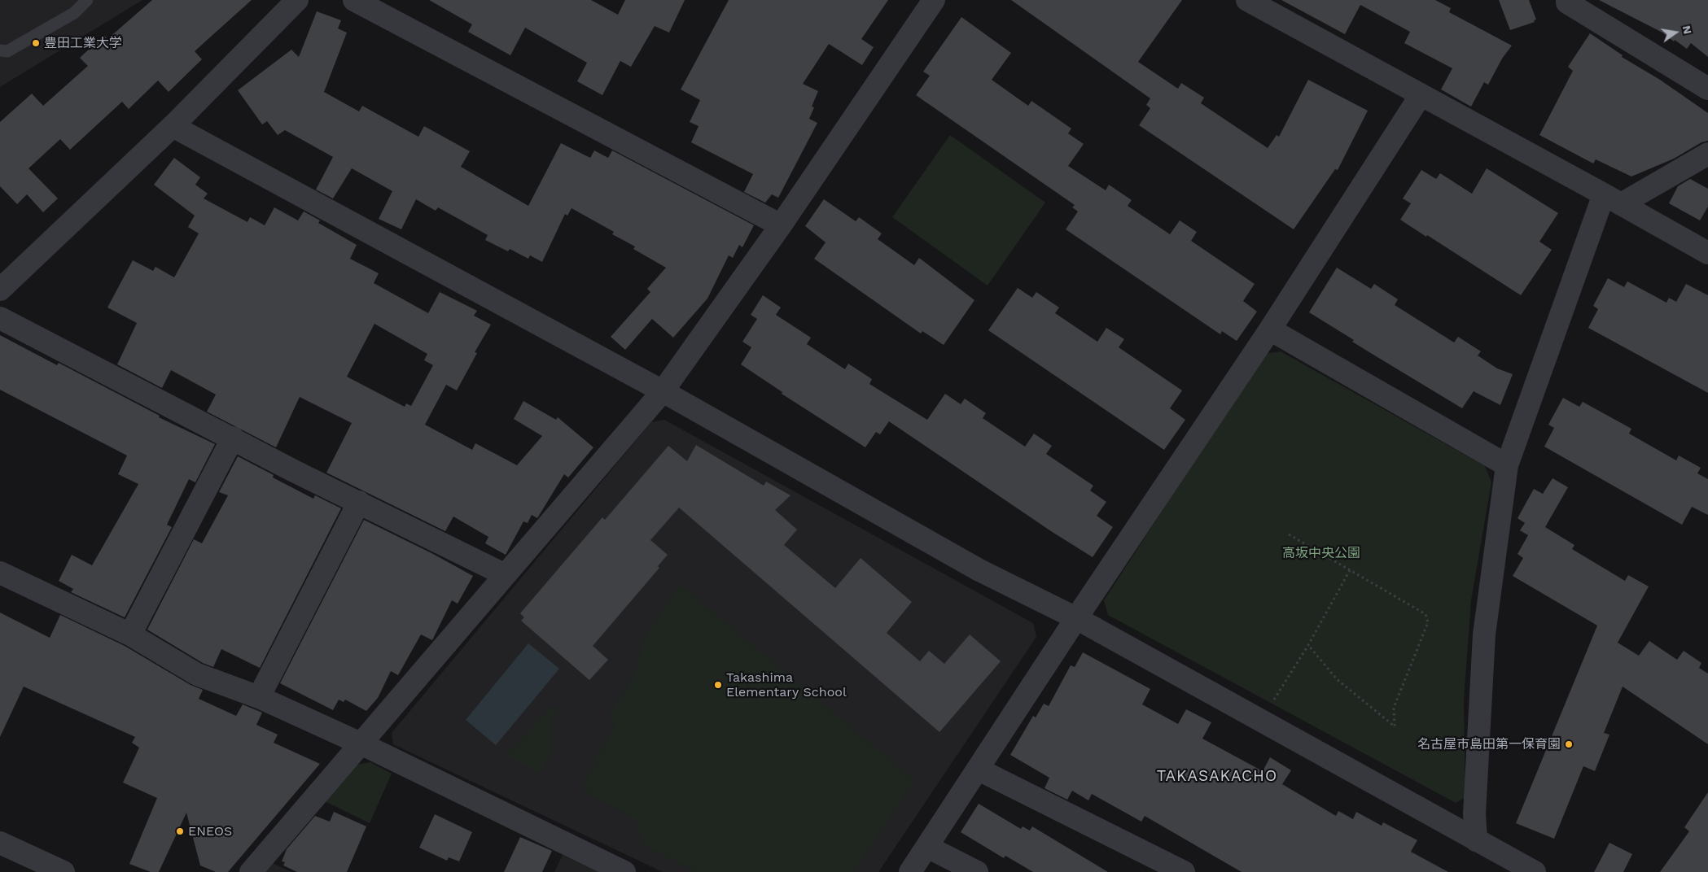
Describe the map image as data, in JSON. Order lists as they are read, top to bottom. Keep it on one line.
{"districts":["TAKASAKACHO"],"parks":["高坂中央公園"],"places":["豊田工業大学","Takashima Elementary School","名古屋市島田第一保育園","ENEOS"],"north":"right"}
